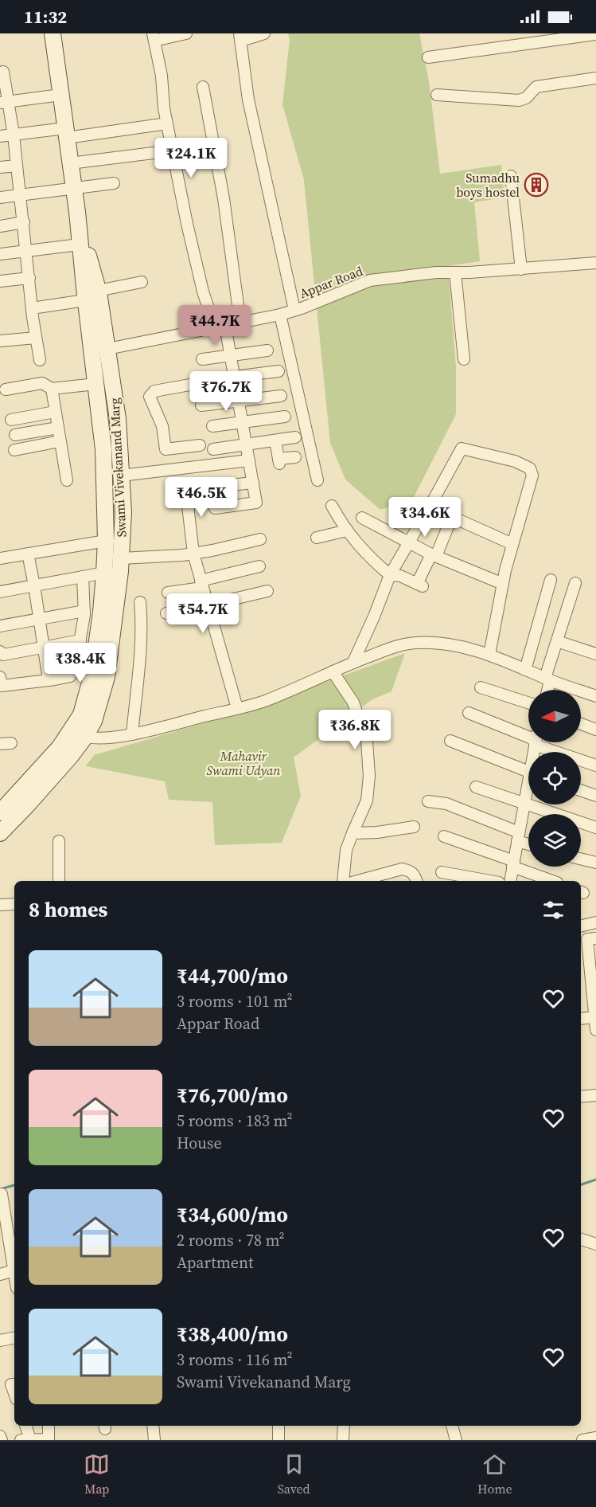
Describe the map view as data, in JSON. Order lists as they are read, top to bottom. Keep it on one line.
{"streets":{"main road":["Swami Vivekanand Marg"],"street":["Appar Road"]},"crossings":[["Appar Road","Swami Vivekanand Marg"]],"parks":["Mahavir Swami Udyan"],"places":{"building":["Sumadhu boys hostel"]},"north":"left","page":{"status":"11:32","price":["₹24.1K","₹44.7K","₹76.7K","₹46.5K","₹34.6K","₹54.7K","₹38.4K","₹36.8K"],"heading":"8 homes","list":[{"name":"₹44,700/mo","note":"3 rooms · 101 m² · Appar Road"},{"name":"₹76,700/mo","note":"5 rooms · 183 m² · House"},{"name":"₹34,600/mo","note":"2 rooms · 78 m² · Apartment"},{"name":"₹38,400/mo","note":"3 rooms · 116 m² · Swami Vivekanand Marg"}],"tabs":["Map","Saved","Home"]}}
